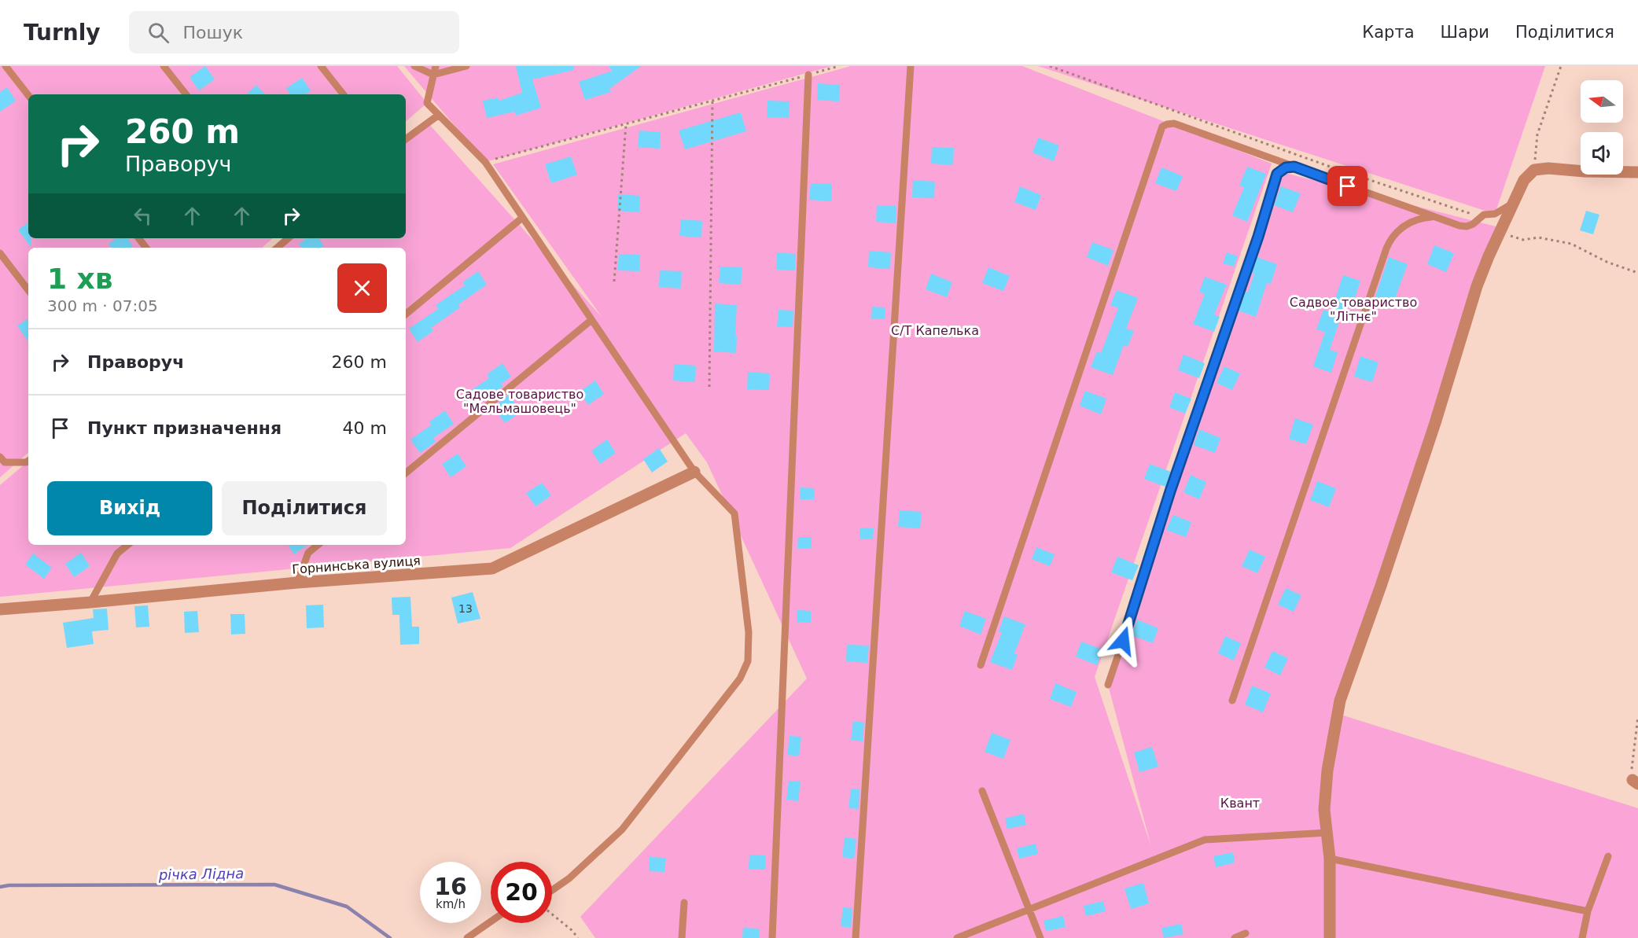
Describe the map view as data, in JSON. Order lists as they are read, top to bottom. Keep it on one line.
{"streets":{"street":["Горнинська вулиця"]},"water":["річка Лідна"],"parks":["Садвое товариство \"Літнє\"","С/Т Капелька","Садове товариство \"Мельмашовець\"","Квант"],"house_numbers":["13"],"north":"left","page":{"header":"Turnly","search":"Пошук","nav":["Карта","Шари","Поділитися"],"turn":["260 m","Праворуч"],"heading":["1 хв","300 m · 07:05"],"list":[{"name":"Праворуч","value":"260 m"},{"name":"Пункт призначення","value":"40 m"}],"buttons":["Вихід","Поділитися"],"speed":"16 km/h","limit":"20"}}
